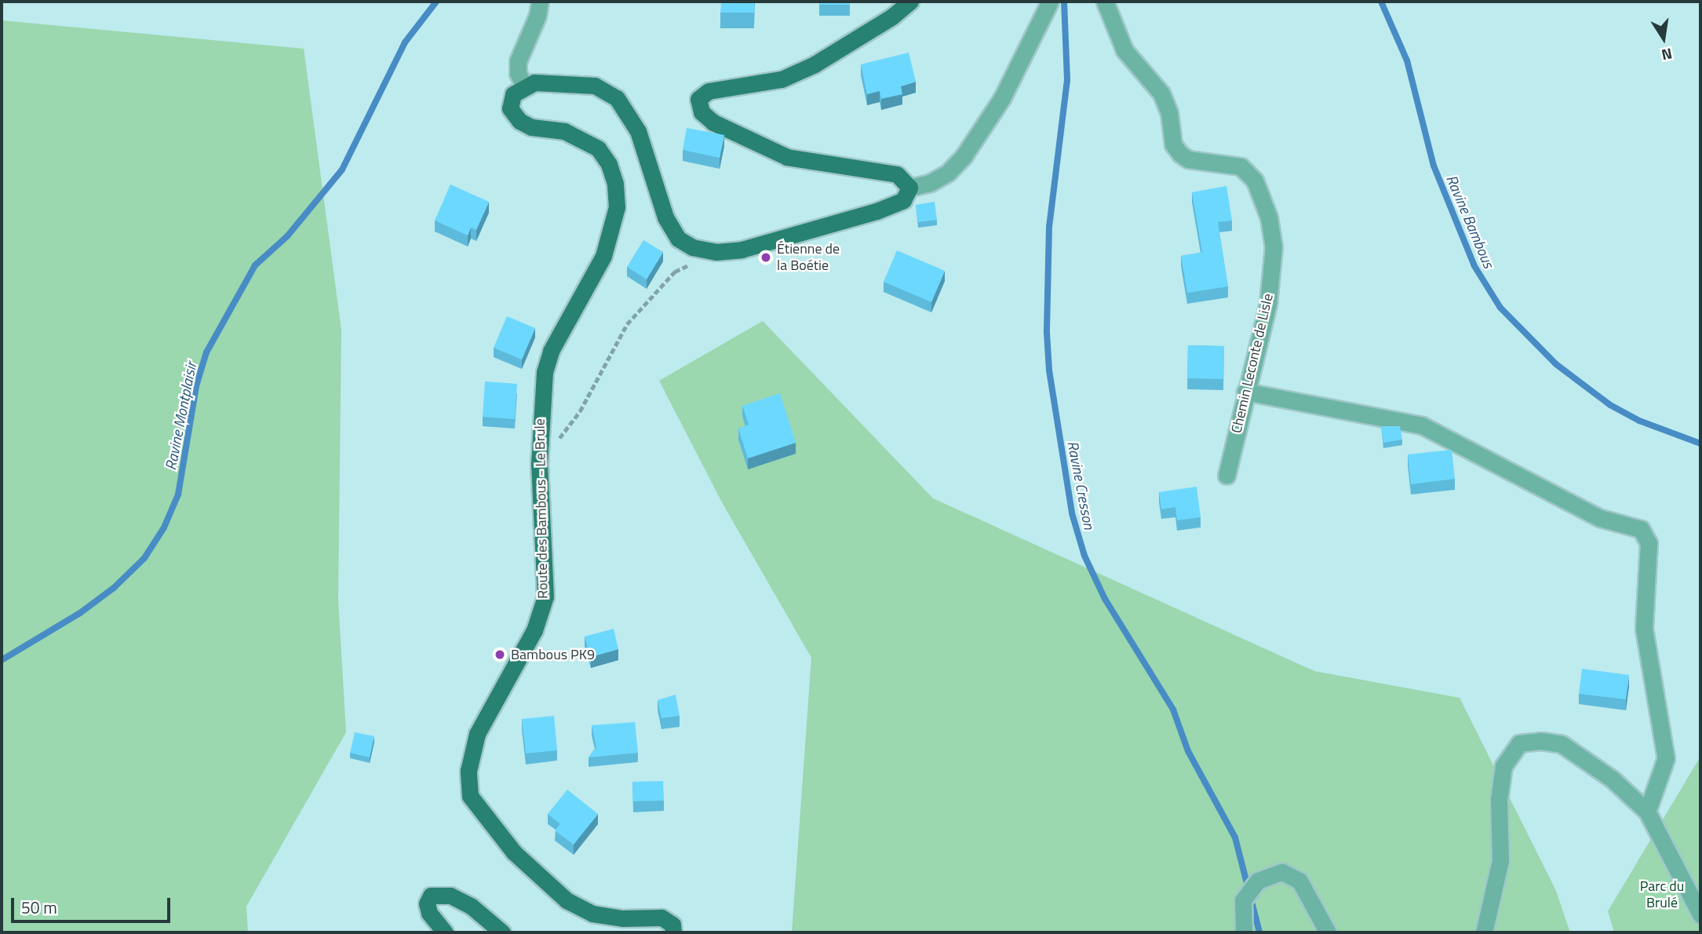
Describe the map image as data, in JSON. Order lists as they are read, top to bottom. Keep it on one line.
{"streets":{"main road":["Route des Bambous - Le Brule"],"street":["Chemin Leconte de Lisle"]},"water":["Ravine Bambous","Ravine Montplaisir","Ravine Cresson"],"parks":["Parc du Brulé"],"places":["Étienne de la Boétie","Bambous PK9"],"scale_bar":"50 m","north":"bottom"}
